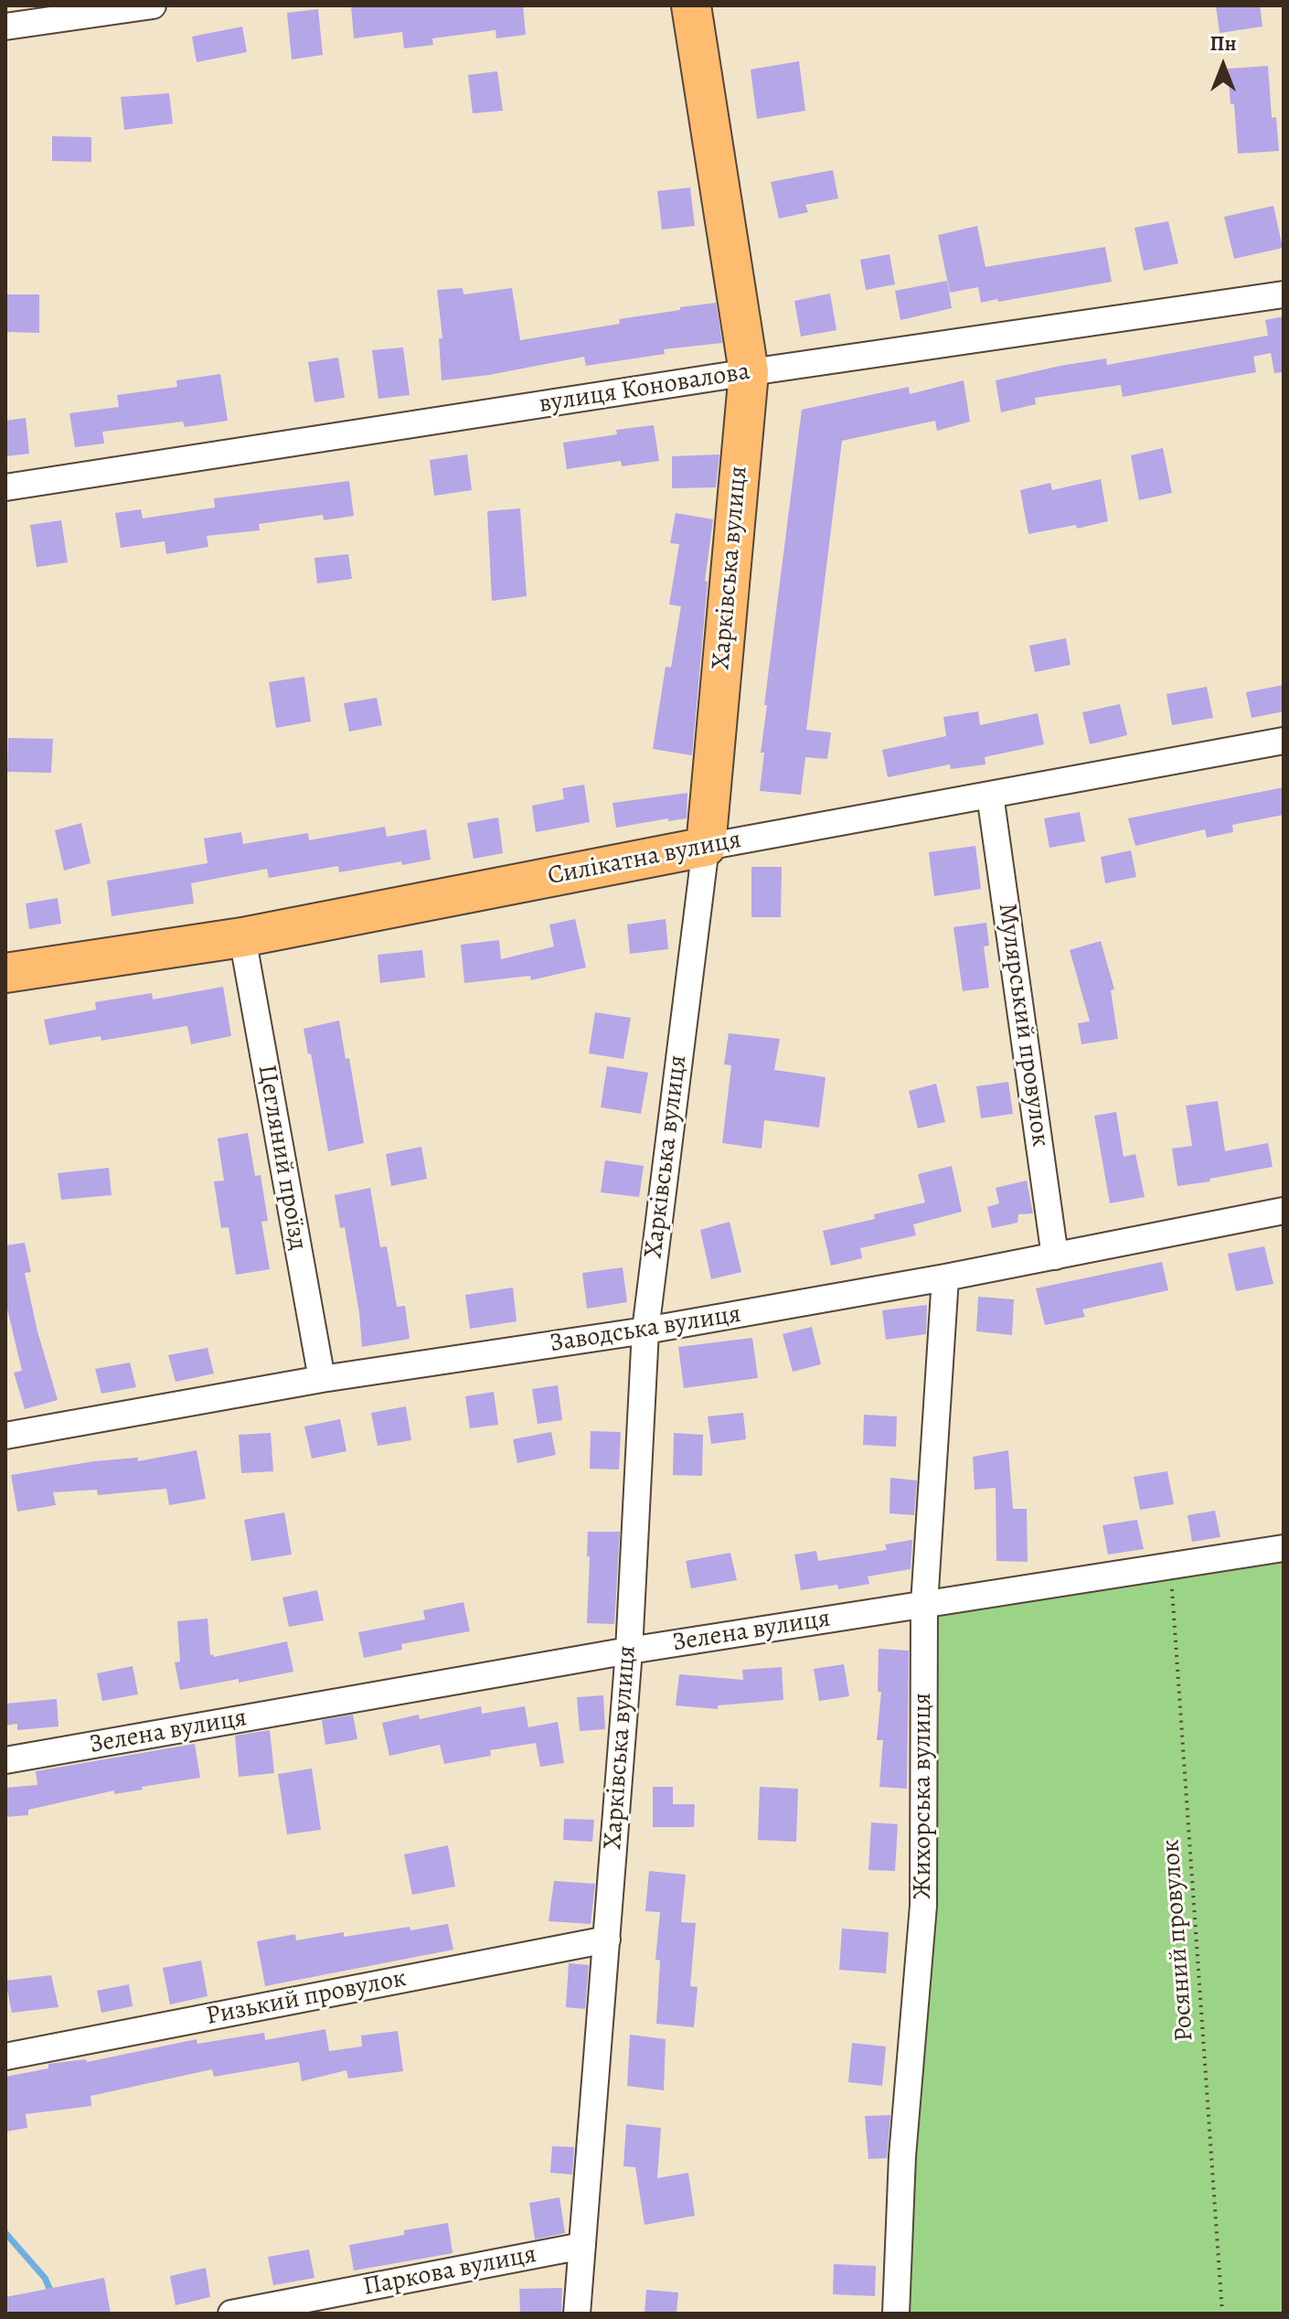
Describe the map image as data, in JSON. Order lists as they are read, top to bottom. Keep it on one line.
{"streets":{"main road":["Харківська вулиця","Силікатна вулиця"],"street":["вулиця Коновалова","Мулярський провулок","Цегляний проїзд","Заводська вулиця","Зелена вулиця","Жихорська вулиця","Ризький провулок","Паркова вулиця"],"path":["Росяний провулок"]},"crossings":[["вулиця Коновалова","Харківська вулиця"],["Харківська вулиця","Силікатна вулиця"],["Харківська вулиця","Заводська вулиця"],["Харківська вулиця","Зелена вулиця"],["Харківська вулиця","Ризький провулок"],["Харківська вулиця","Паркова вулиця"],["Силікатна вулиця","Мулярський провулок"],["Силікатна вулиця","Цегляний проїзд"],["Мулярський провулок","Заводська вулиця"],["Цегляний проїзд","Заводська вулиця"],["Заводська вулиця","Жихорська вулиця"],["Зелена вулиця","Жихорська вулиця"],["Зелена вулиця","Росяний провулок"]],"north":"top"}
